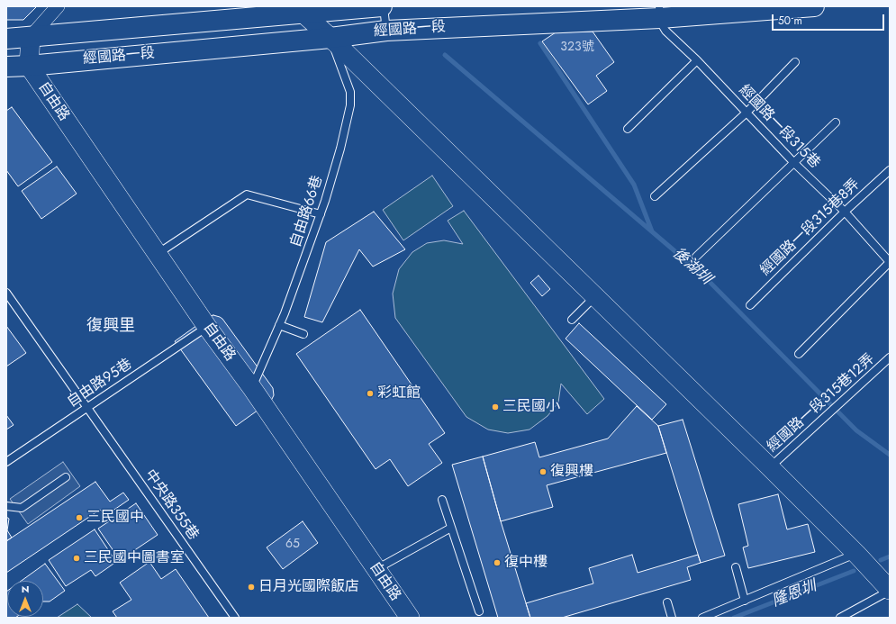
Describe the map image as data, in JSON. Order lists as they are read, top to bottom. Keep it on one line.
{"streets":{"main road":["經國路一段"],"street":["自由路"],"lane":["經國路一段315巷","自由路66巷","經國路一段315巷8弄","自由路95巷","經國路一段315巷12弄","中央路355巷"]},"crossings":[["經國路一段","自由路"],["經國路一段","經國路一段315巷"],["經國路一段","自由路66巷"],["自由路","自由路66巷"],["自由路","自由路95巷"],["經國路一段315巷","經國路一段315巷8弄"],["自由路95巷","中央路355巷"]],"districts":["復興里"],"water":["後湖圳","隆恩圳"],"places":["彩虹館","三民國小","復興樓","三民國中","三民國中圖書室","復中樓","日月光國際飯店"],"house_numbers":["323號","65"],"scale_bar":"50 m","north":"top"}
